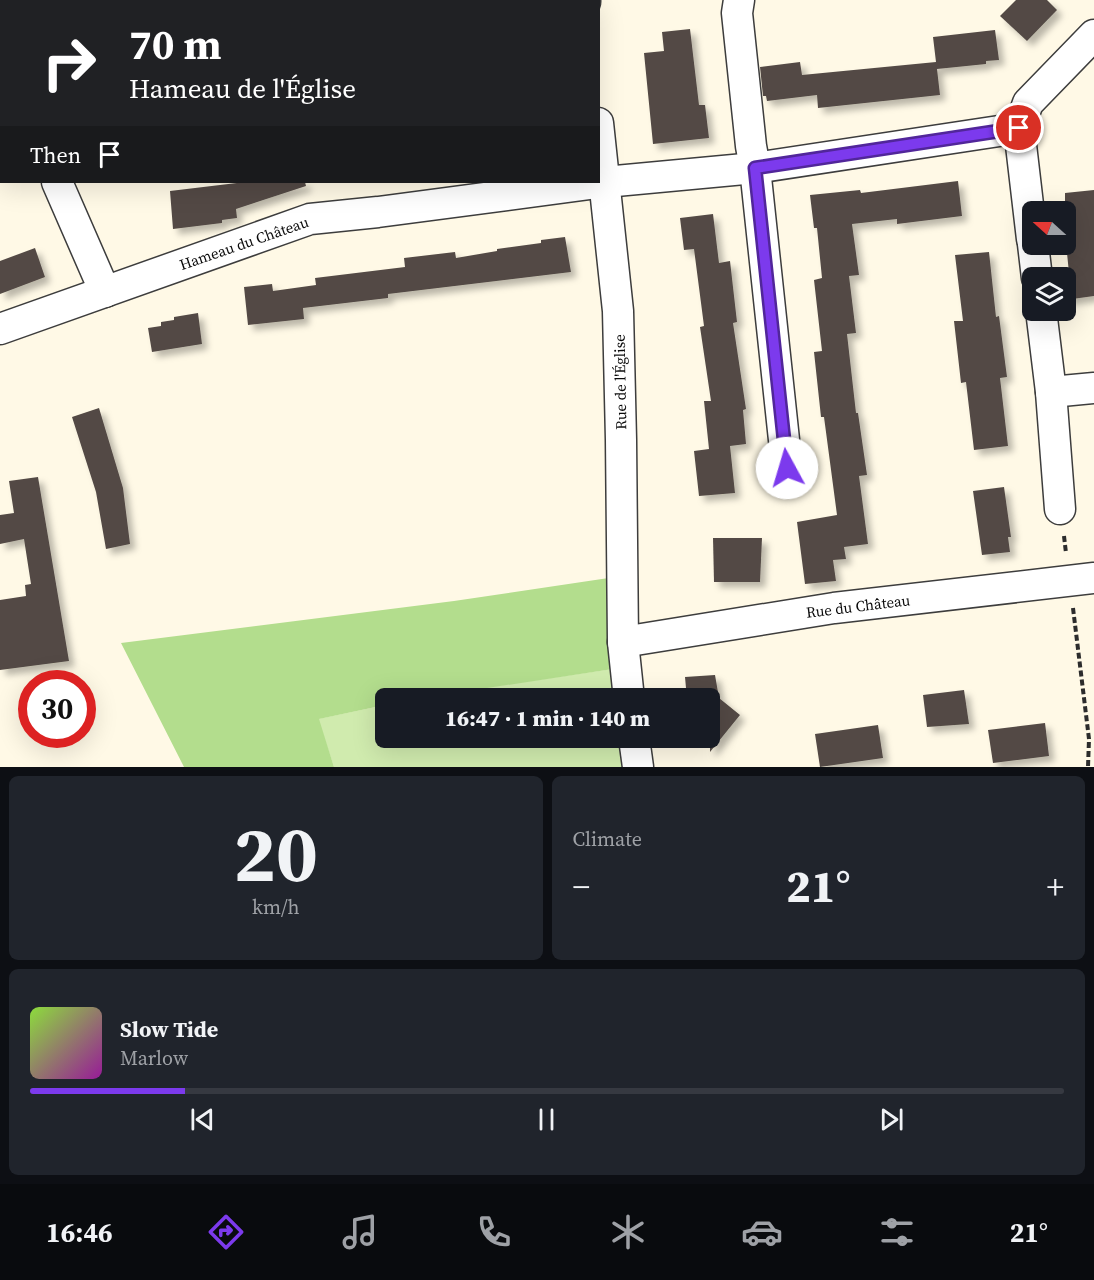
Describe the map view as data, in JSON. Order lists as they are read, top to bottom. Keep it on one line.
{"streets":{"street":["Hameau du Château","Rue de l'Église","Rue du Château"]},"crossings":[["Hameau du Château","Rue de l'Église"],["Rue de l'Église","Rue du Château"]],"north":"left","page":{"turn":["70 m","Hameau de l'Église"],"then":"Then","limit":"30","trip":"16:47 · 1 min · 140 m","tile":[["20","km/h"],"Climate"],"heat":["−","21°","+"],"song":["Slow Tide","Marlow"],"tabs":["16:46","21°"]}}
